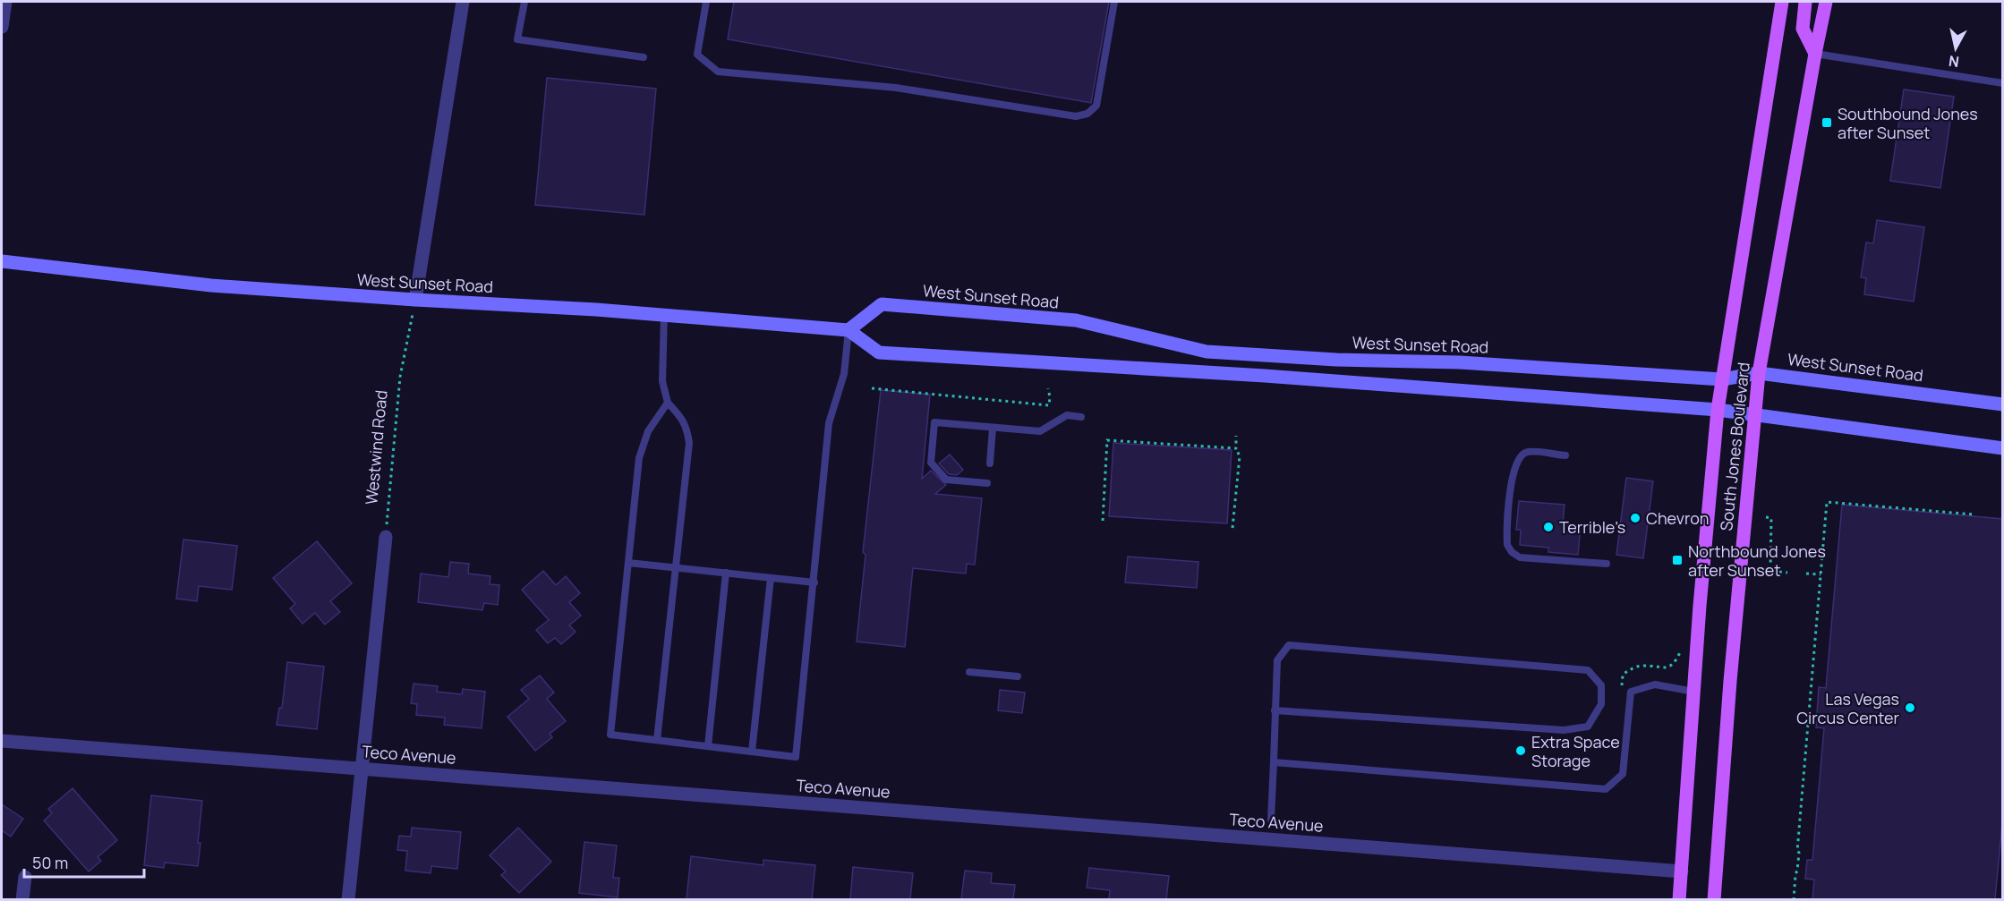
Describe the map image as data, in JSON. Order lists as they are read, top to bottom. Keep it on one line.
{"streets":{"main road":["West Sunset Road","South Jones Boulevard"],"street":["Teco Avenue"],"path":["Westwind Road"]},"crossings":[["West Sunset Road","South Jones Boulevard"],["West Sunset Road","Westwind Road"],["South Jones Boulevard","Teco Avenue"]],"places":{"transit":["Southbound Jones after Sunset","Northbound Jones after Sunset"],"other":["Chevron","Terrible's","Las Vegas Circus Center","Extra Space Storage"]},"scale_bar":"50 m","north":"bottom"}
